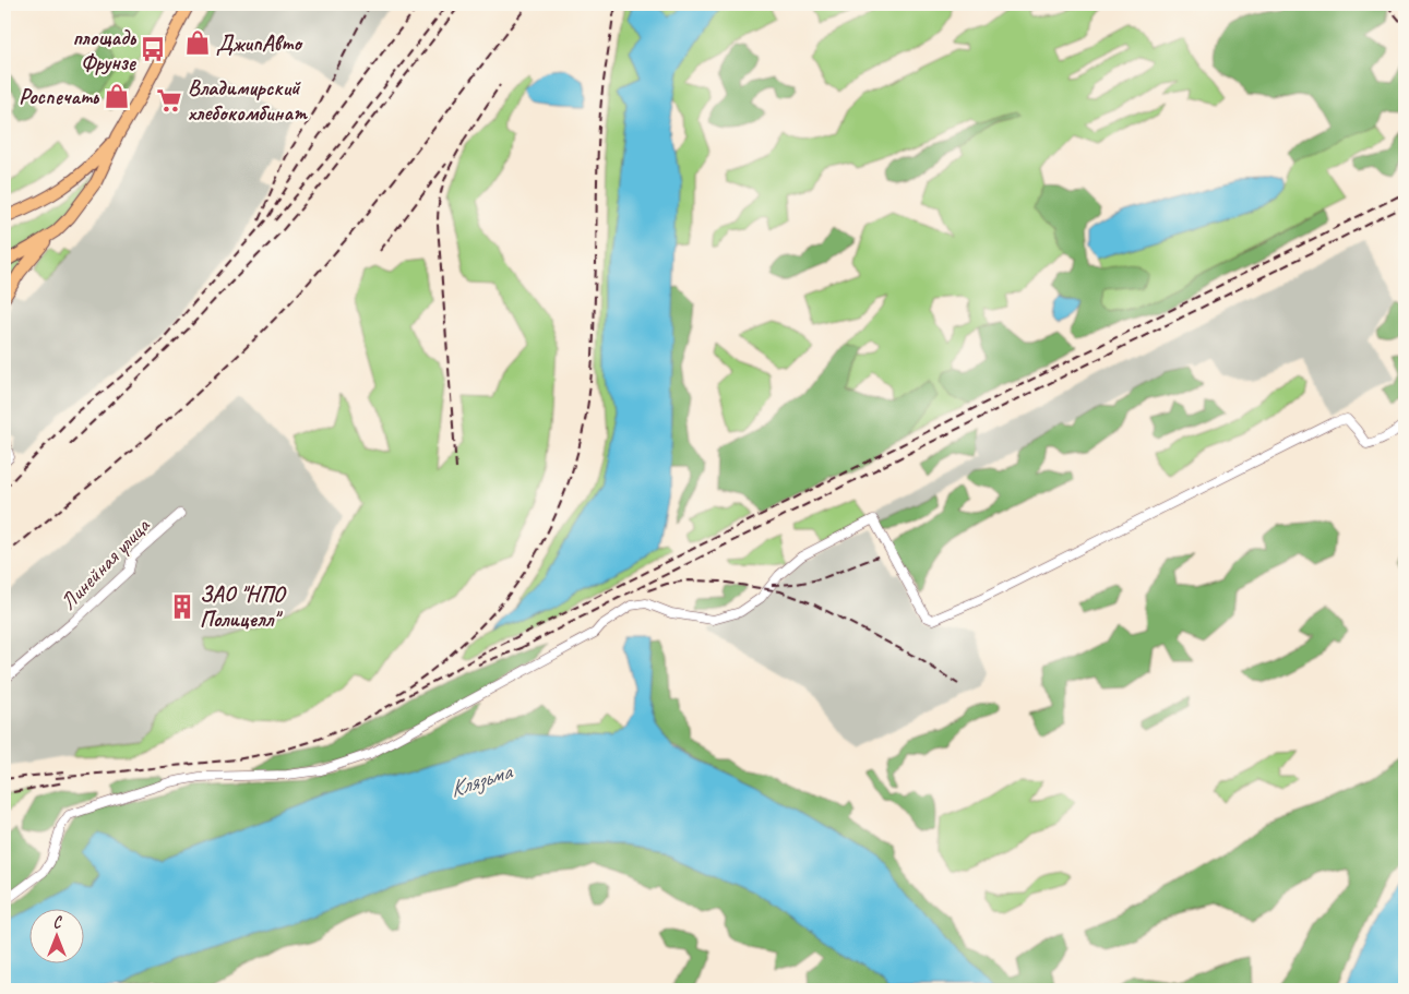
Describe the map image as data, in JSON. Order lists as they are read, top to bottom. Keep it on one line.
{"streets":{"street":["Линейная улица"]},"water":["Клязьма"],"places":{"shop":["ДжипАвто","Роспечать"],"bus stop":["площадь Фрунзе"],"supermarket":["Владимирский хлебокомбинат"],"building":["ЗАО \"НПО Полицелл\""]},"north":"top"}
